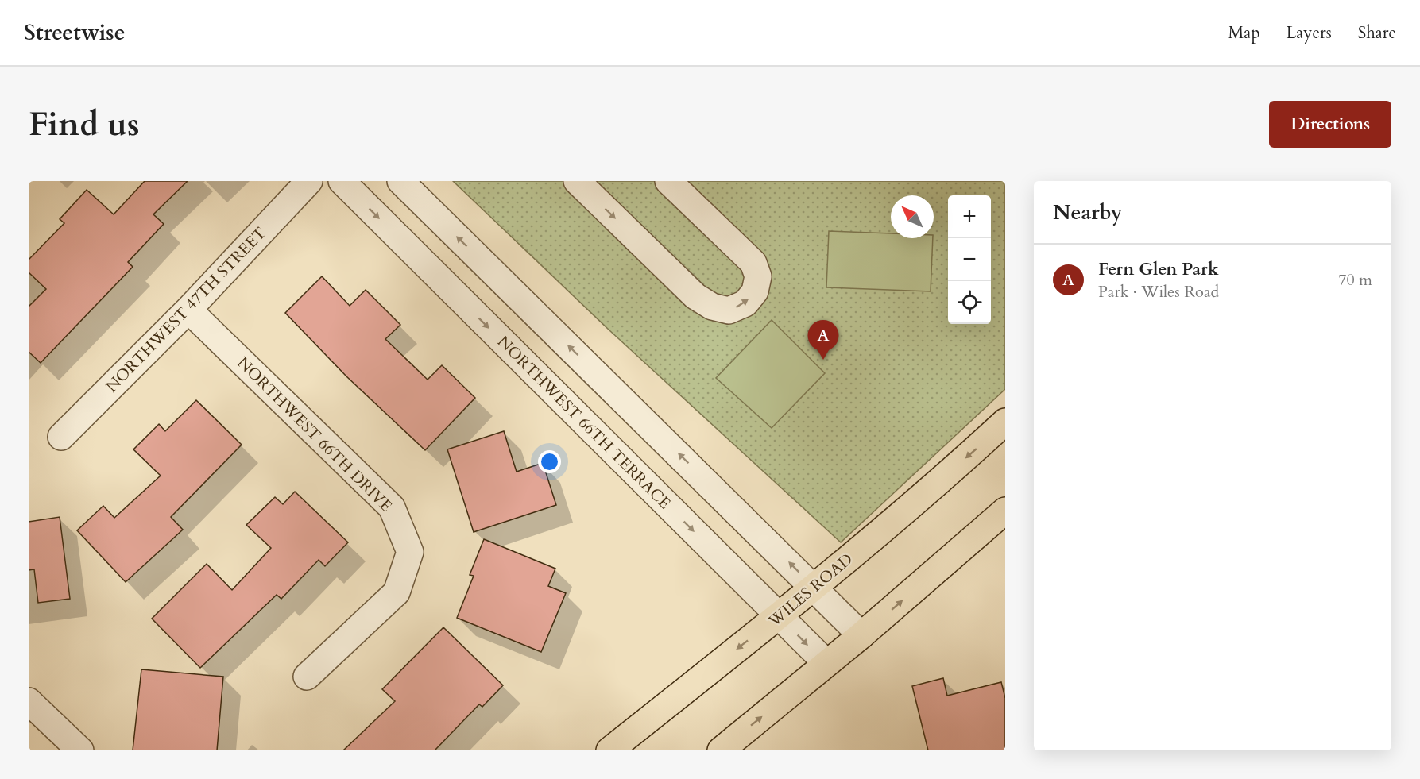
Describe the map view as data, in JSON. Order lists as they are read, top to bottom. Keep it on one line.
{"streets":{"main road":["WILES ROAD"],"street":["NORTHWEST 47TH STREET","NORTHWEST 66TH TERRACE","NORTHWEST 66TH DRIVE"]},"crossings":[["NORTHWEST 47TH STREET","NORTHWEST 66TH DRIVE"],["NORTHWEST 66TH TERRACE","WILES ROAD"]],"north":"top left","page":{"header":"Streetwise","nav":["Map","Layers","Share"],"buttons":"Directions","title":"Find us","heading":"Nearby","map_buttons":["+","−"],"list":[{"mark":"A","name":"Fern Glen Park","note":"Park · Wiles Road","value":"70 m"}],"pins":"A"}}
